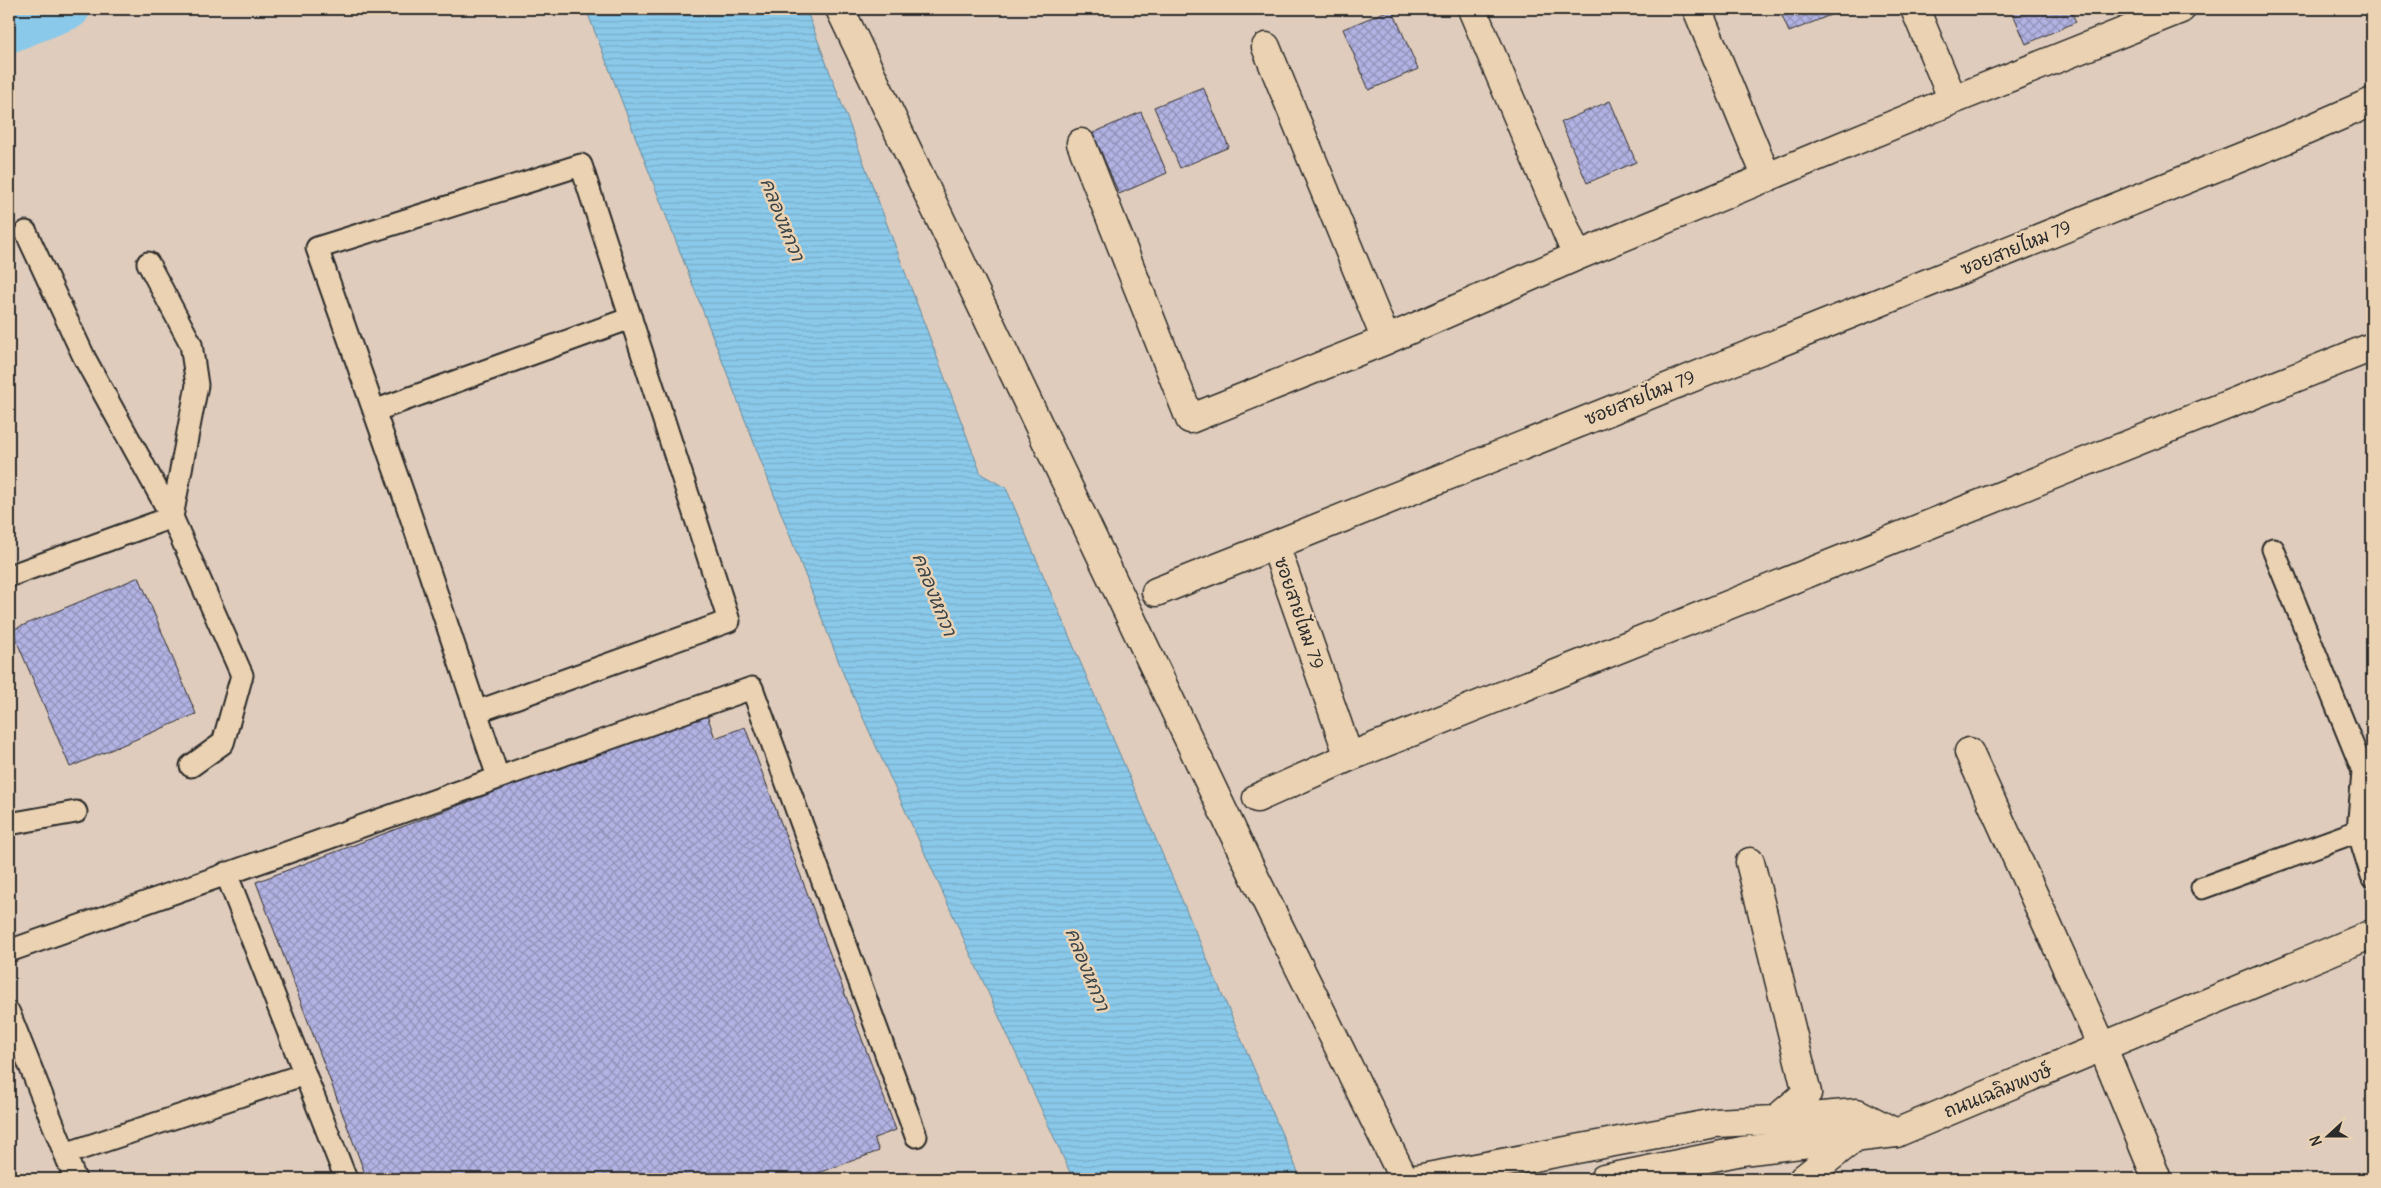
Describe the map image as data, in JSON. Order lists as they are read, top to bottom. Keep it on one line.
{"streets":{"street":["ซอยสายไหม 79","ถนนเฉลิมพงษ์"]},"water":["คลองหกวา"],"north":"left"}
